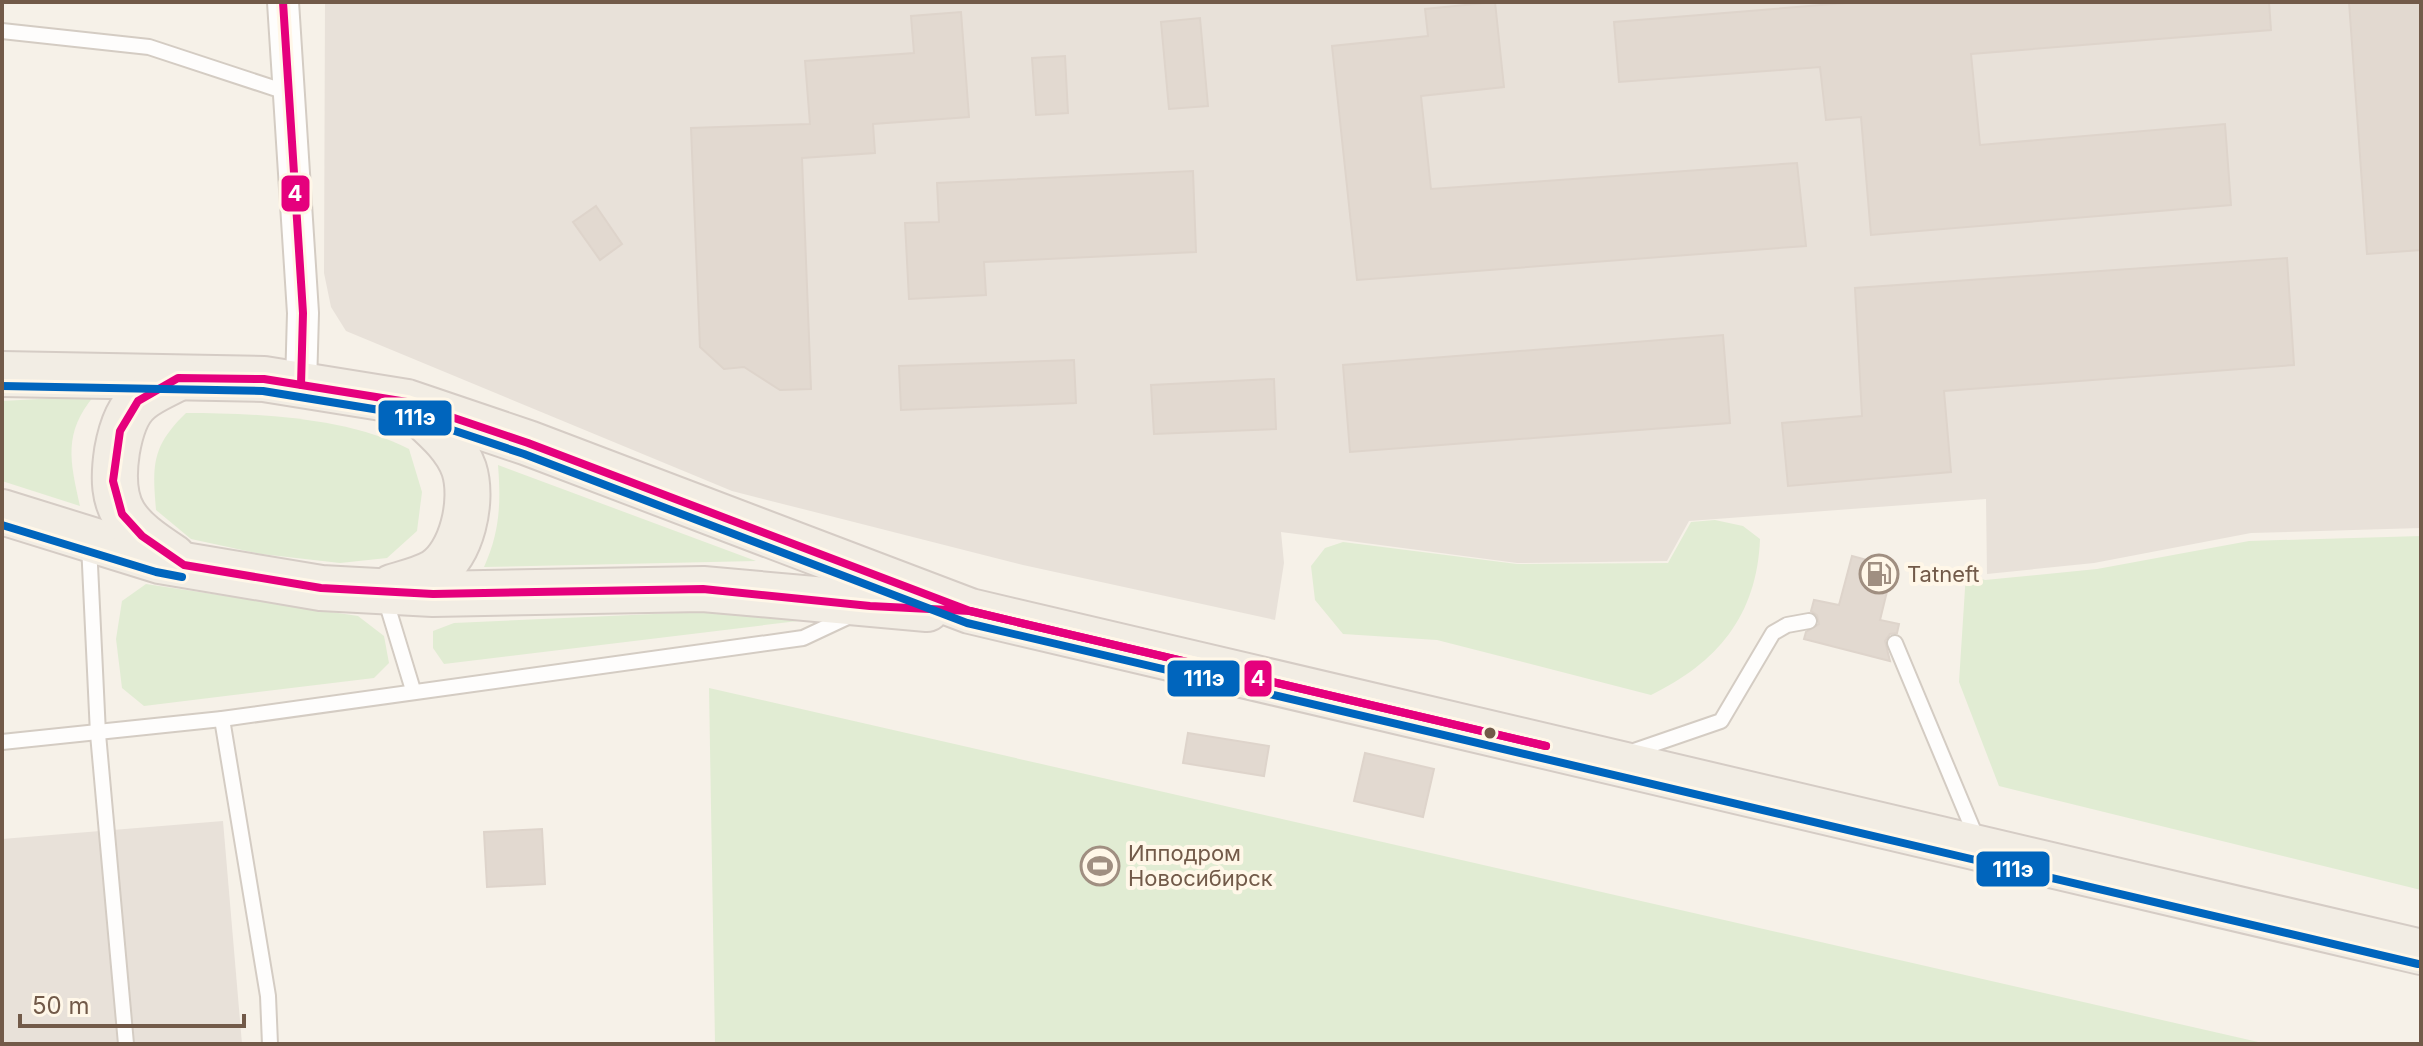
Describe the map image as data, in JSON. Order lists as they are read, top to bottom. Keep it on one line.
{"places":{"fuel station":["Tatneft"],"sports":["Ипподром Новосибирск"]},"lines":["transit line 4","transit line 111э"],"scale_bar":"50 m"}
